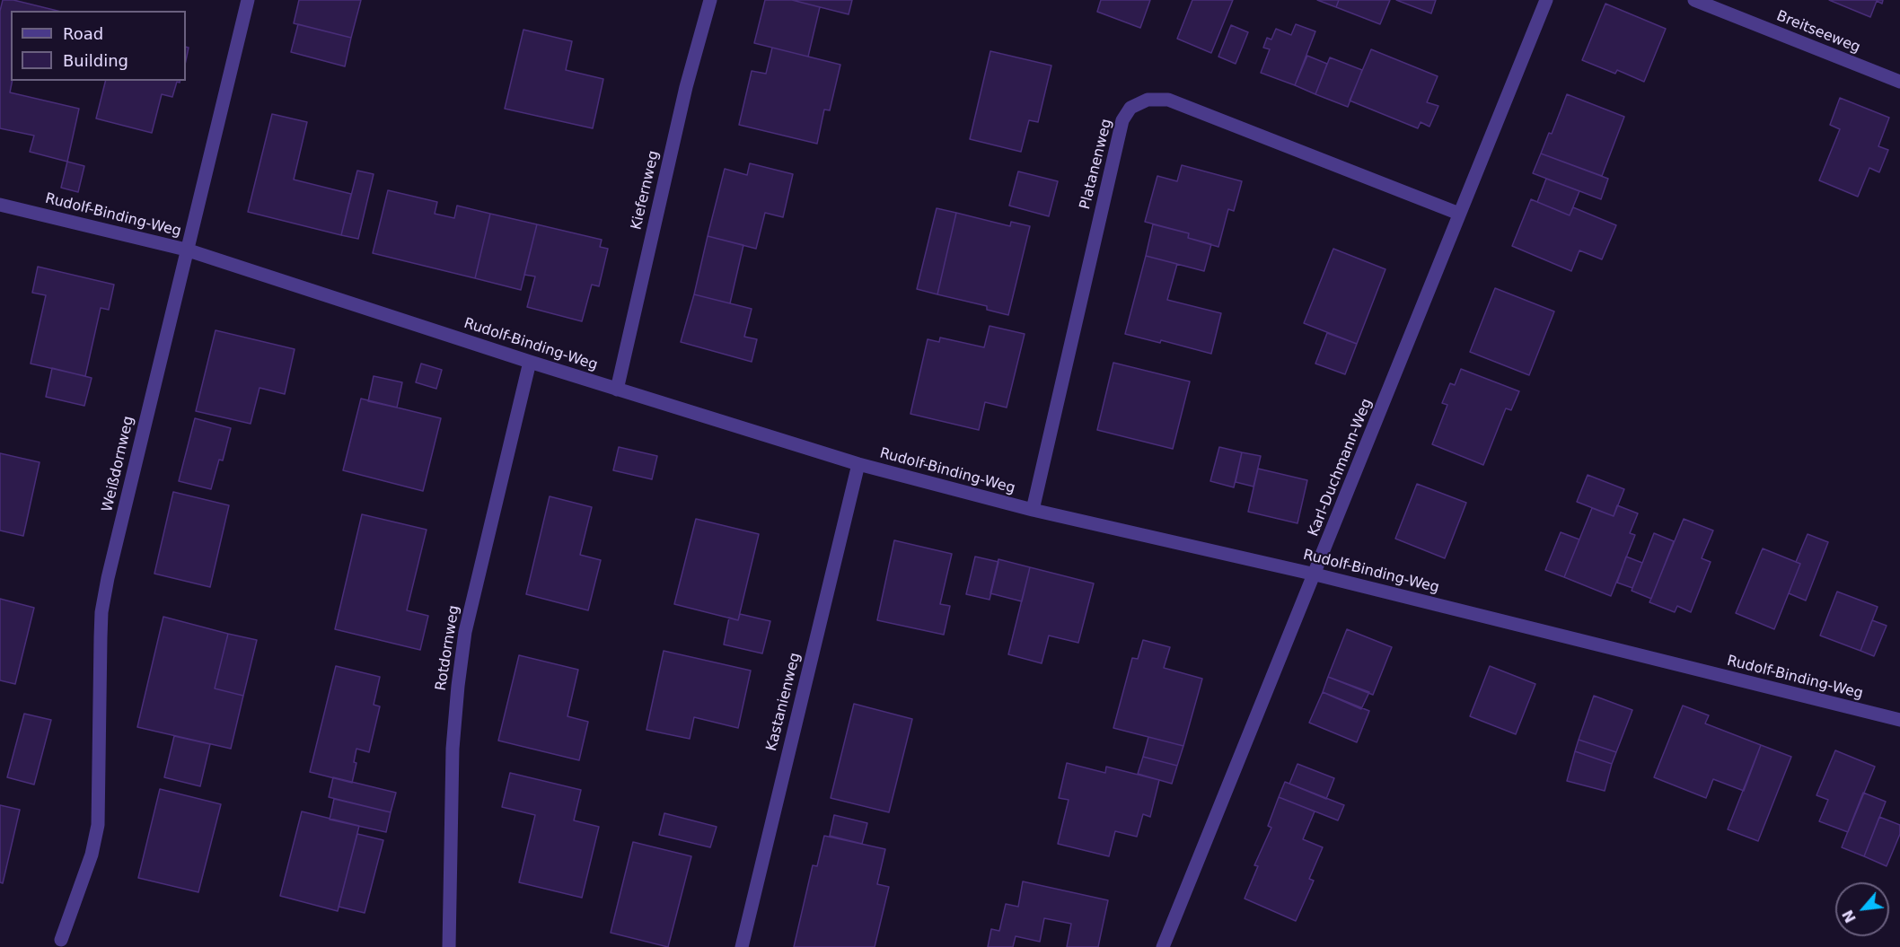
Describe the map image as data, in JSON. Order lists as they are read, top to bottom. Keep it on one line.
{"streets":{"street":["Breitseeweg","Platanenweg","Kiefernweg","Rudolf-Binding-Weg","Weißdornweg","Karl-Duchmann-Weg","Rotdornweg","Kastanienweg"]},"crossings":[["Platanenweg","Rudolf-Binding-Weg"],["Platanenweg","Karl-Duchmann-Weg"],["Kiefernweg","Rudolf-Binding-Weg"],["Rudolf-Binding-Weg","Weißdornweg"],["Rudolf-Binding-Weg","Karl-Duchmann-Weg"],["Rudolf-Binding-Weg","Rotdornweg"],["Rudolf-Binding-Weg","Kastanienweg"]],"legend":["Road","Building"],"north":"bottom left"}
